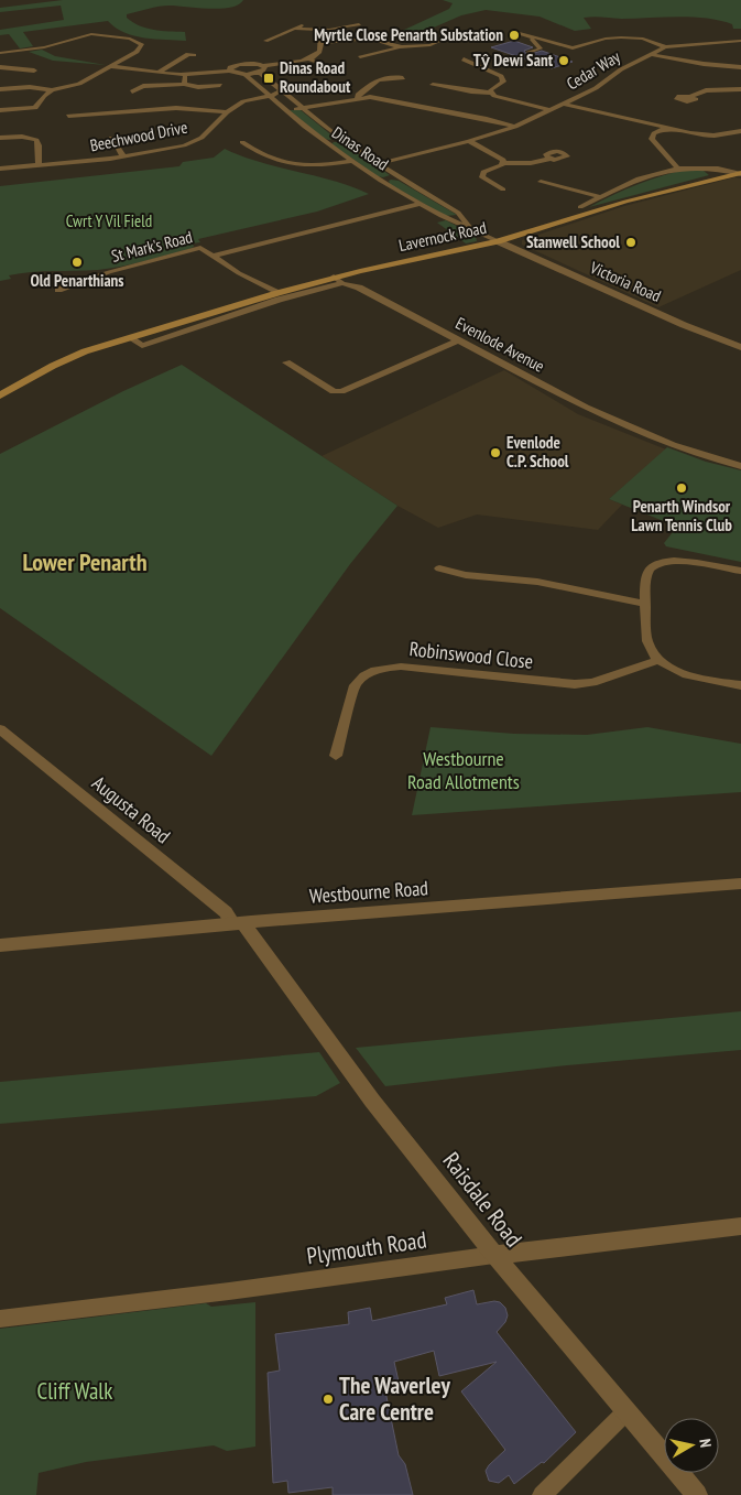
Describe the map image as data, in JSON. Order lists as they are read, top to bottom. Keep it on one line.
{"streets":{"main road":["Lavernock Road"],"street":["Cedar Way","Beechwood Drive","Dinas Road","St Mark's Road","Victoria Road","Evenlode Avenue","Robinswood Close","Augusta Road","Westbourne Road","Raisdale Road","Plymouth Road"]},"crossings":[["Beechwood Drive","Dinas Road"],["Dinas Road","Lavernock Road"],["Dinas Road","Victoria Road"],["Lavernock Road","St Mark's Road"],["Lavernock Road","Victoria Road"],["Lavernock Road","Evenlode Avenue"],["Augusta Road","Westbourne Road"],["Augusta Road","Raisdale Road"],["Westbourne Road","Raisdale Road"],["Raisdale Road","Plymouth Road"]],"districts":["Lower Penarth"],"parks":["Cwrt Y Vil Field","Westbourne Road Allotments","Cliff Walk"],"places":{"other":["Myrtle Close Penarth Substation","Tŷ Dewi Sant","Stanwell School","Old Penarthians","Evenlode C.P. School","Penarth Windsor Lawn Tennis Club","The Waverley Care Centre"],"transit":["Dinas Road Roundabout"]},"north":"right"}
